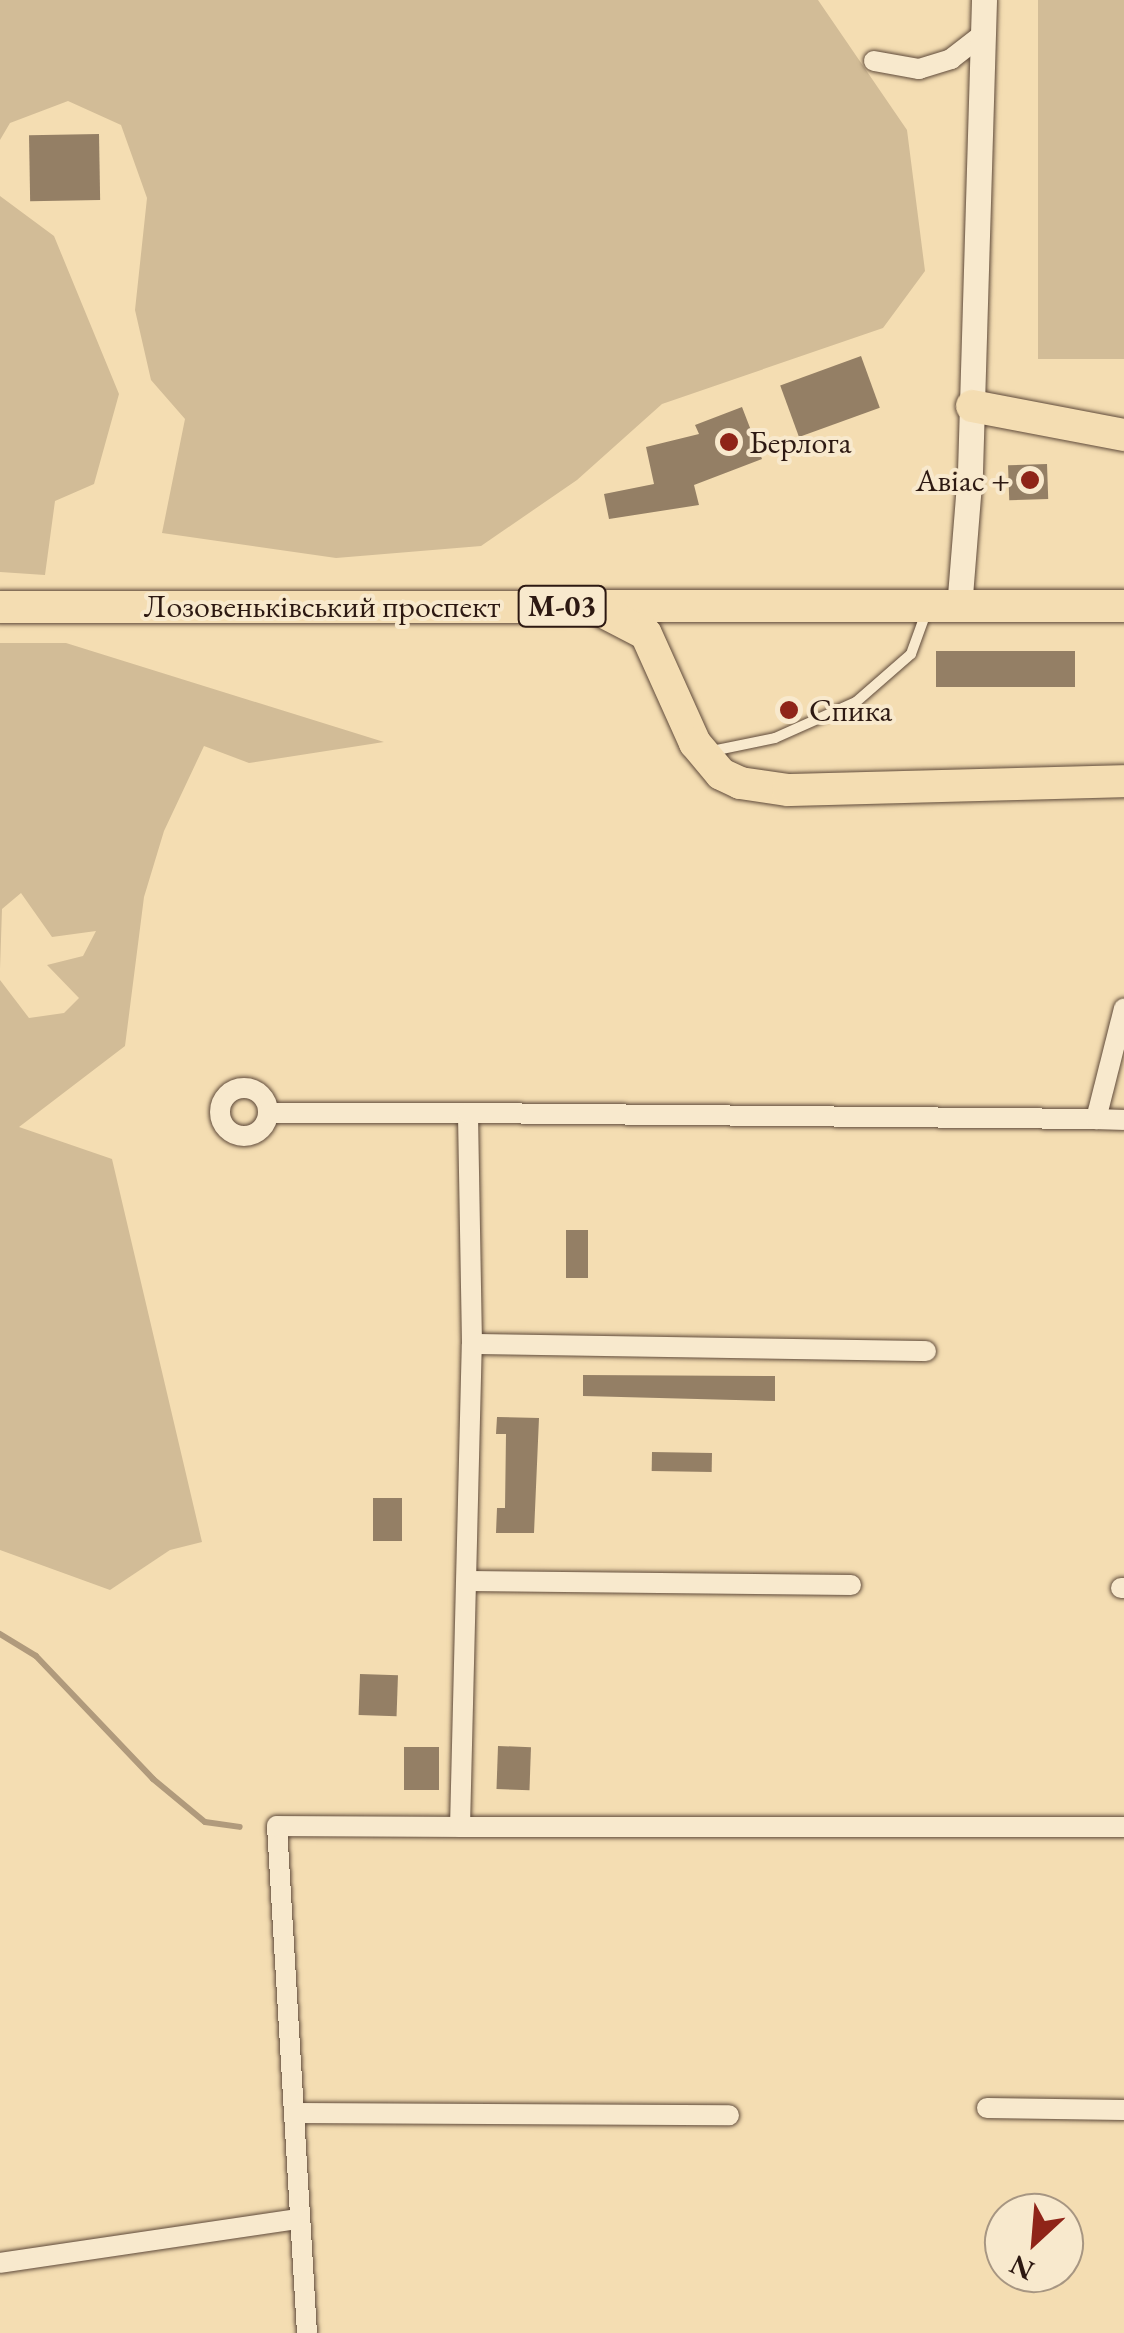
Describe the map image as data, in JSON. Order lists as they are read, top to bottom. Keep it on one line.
{"streets":{"highway":["Лозовеньківський проспект","М-03"]},"places":["Берлога","Авiас +","Спика"],"north":"bottom left"}
